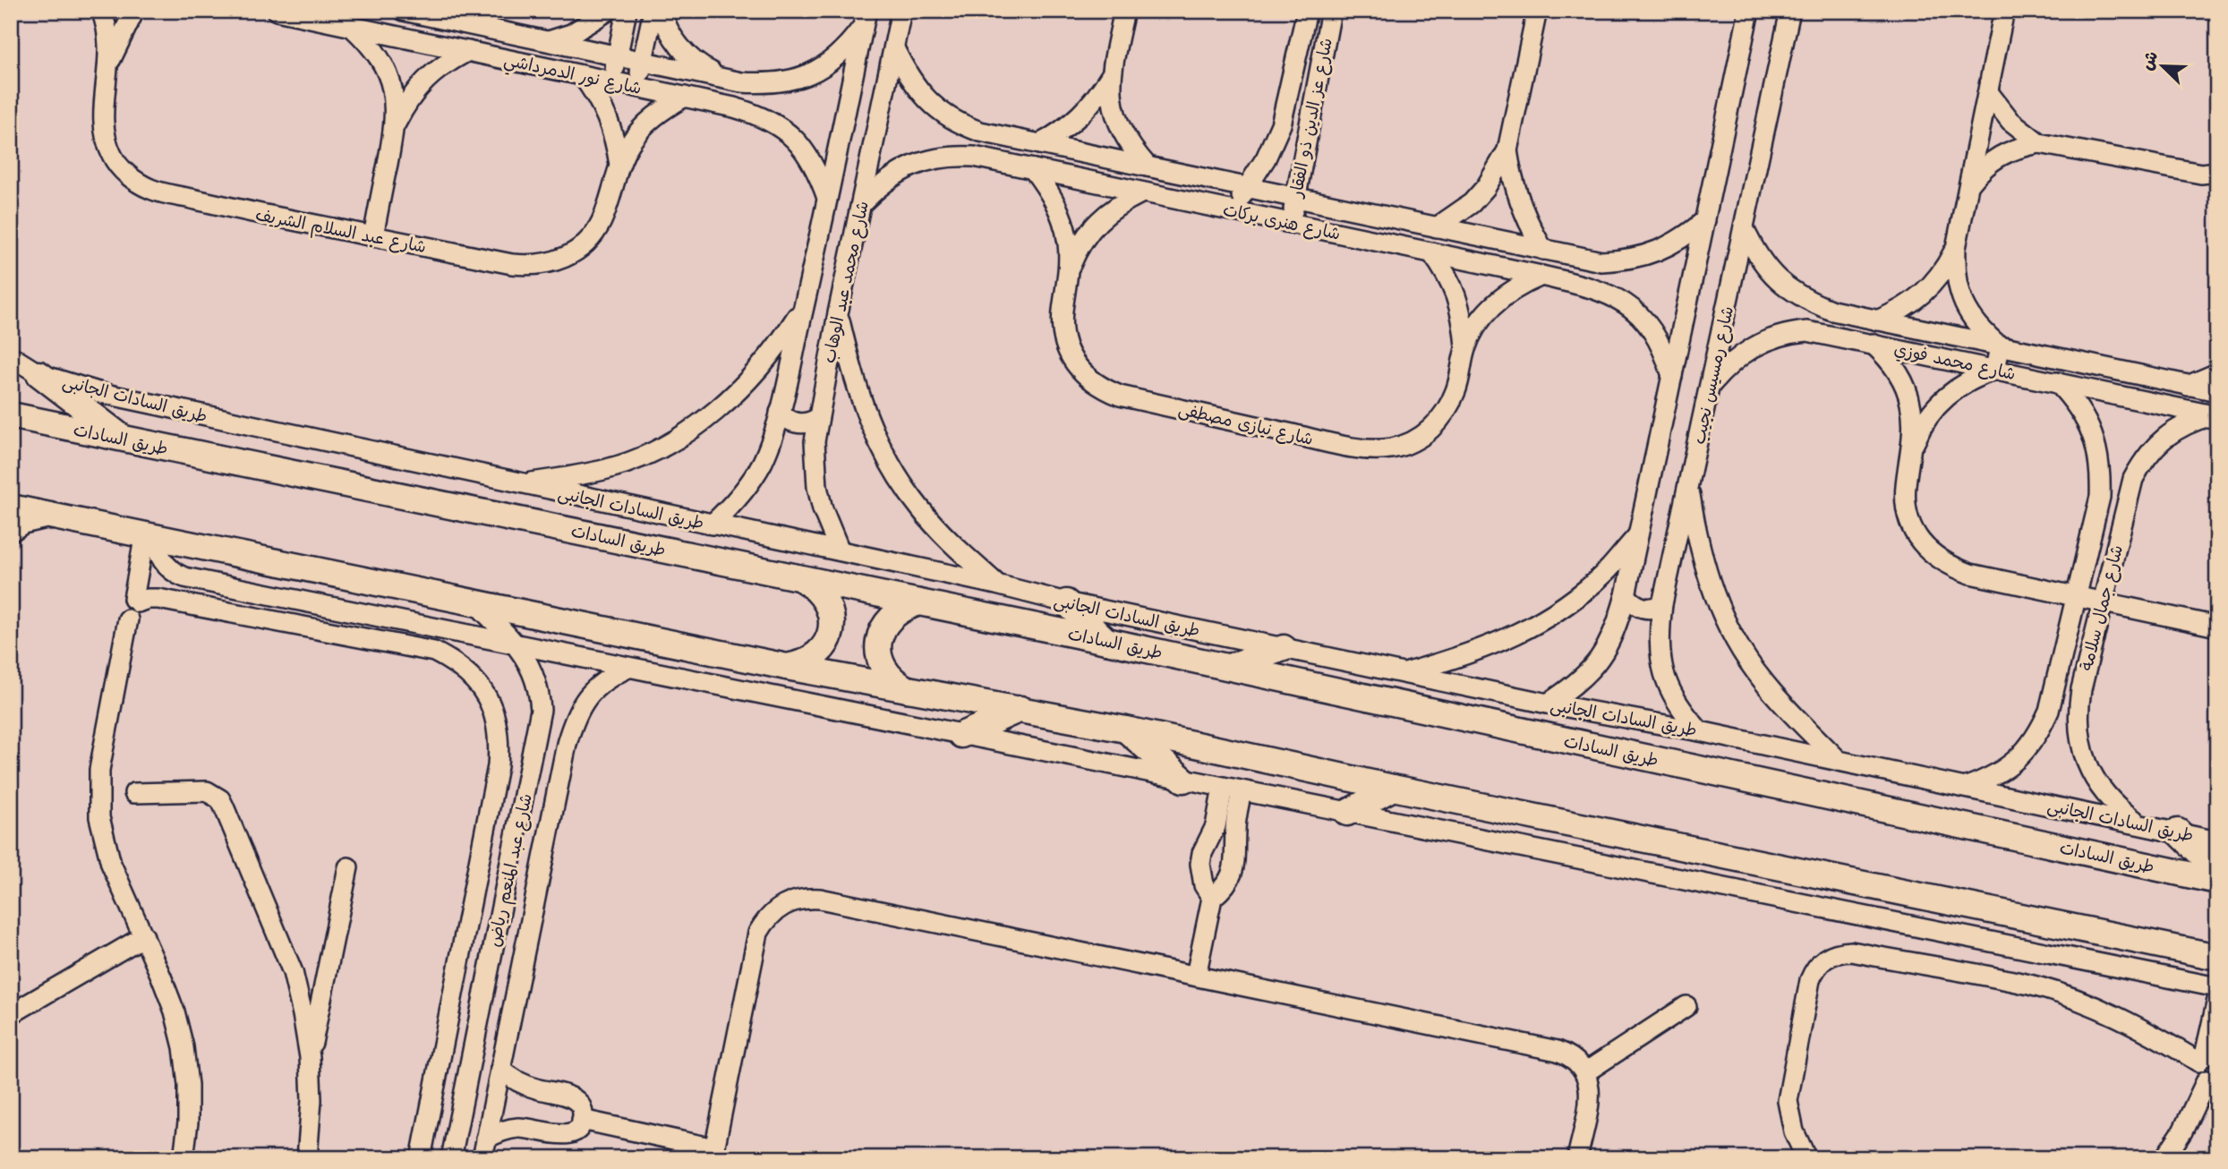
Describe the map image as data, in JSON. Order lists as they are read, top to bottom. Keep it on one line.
{"streets":{"main road":["طريق السادات"],"street":["شارع نور الدمرداشي","شارع عز الدين ذو الفقار","شارع هنرى بركات","شارع عبد السلام الشريف","شارع محمد عبد الوهاب","شارع محمد فوزي","شارع رمسيس نجيب","طريق السادات الجانبى","شارع نيازى مصطفى","شارع جمال سلامة","شارع عبد المنعم رياض"]},"crossings":[["شارع نور الدمرداشي","شارع عبد السلام الشريف"],["شارع نور الدمرداشي","شارع محمد عبد الوهاب"],["شارع عز الدين ذو الفقار","شارع هنرى بركات"],["شارع هنرى بركات","شارع محمد عبد الوهاب"],["شارع هنرى بركات","شارع نيازى مصطفى"],["شارع محمد عبد الوهاب","طريق السادات الجانبى"],["شارع محمد فوزي","شارع رمسيس نجيب"],["شارع محمد فوزي","شارع جمال سلامة"],["شارع رمسيس نجيب","طريق السادات الجانبى"],["طريق السادات الجانبى","شارع جمال سلامة"]],"north":"top left"}
